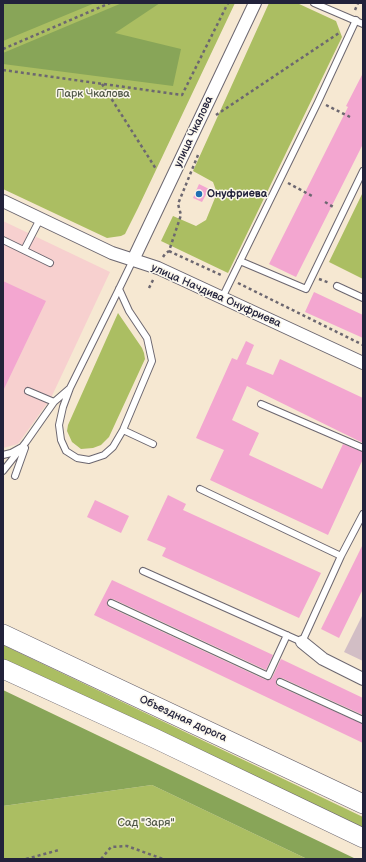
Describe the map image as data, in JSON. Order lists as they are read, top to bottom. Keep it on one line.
{"streets":{"main road":["Объездная дорога"],"street":["улица Чкалова","улица Начдива Онуфриева"]},"crossings":[["улица Чкалова","улица Начдива Онуфриева"]],"parks":["Парк Чкалова","Сад \"Заря\""],"places":["Онуфриева"]}
